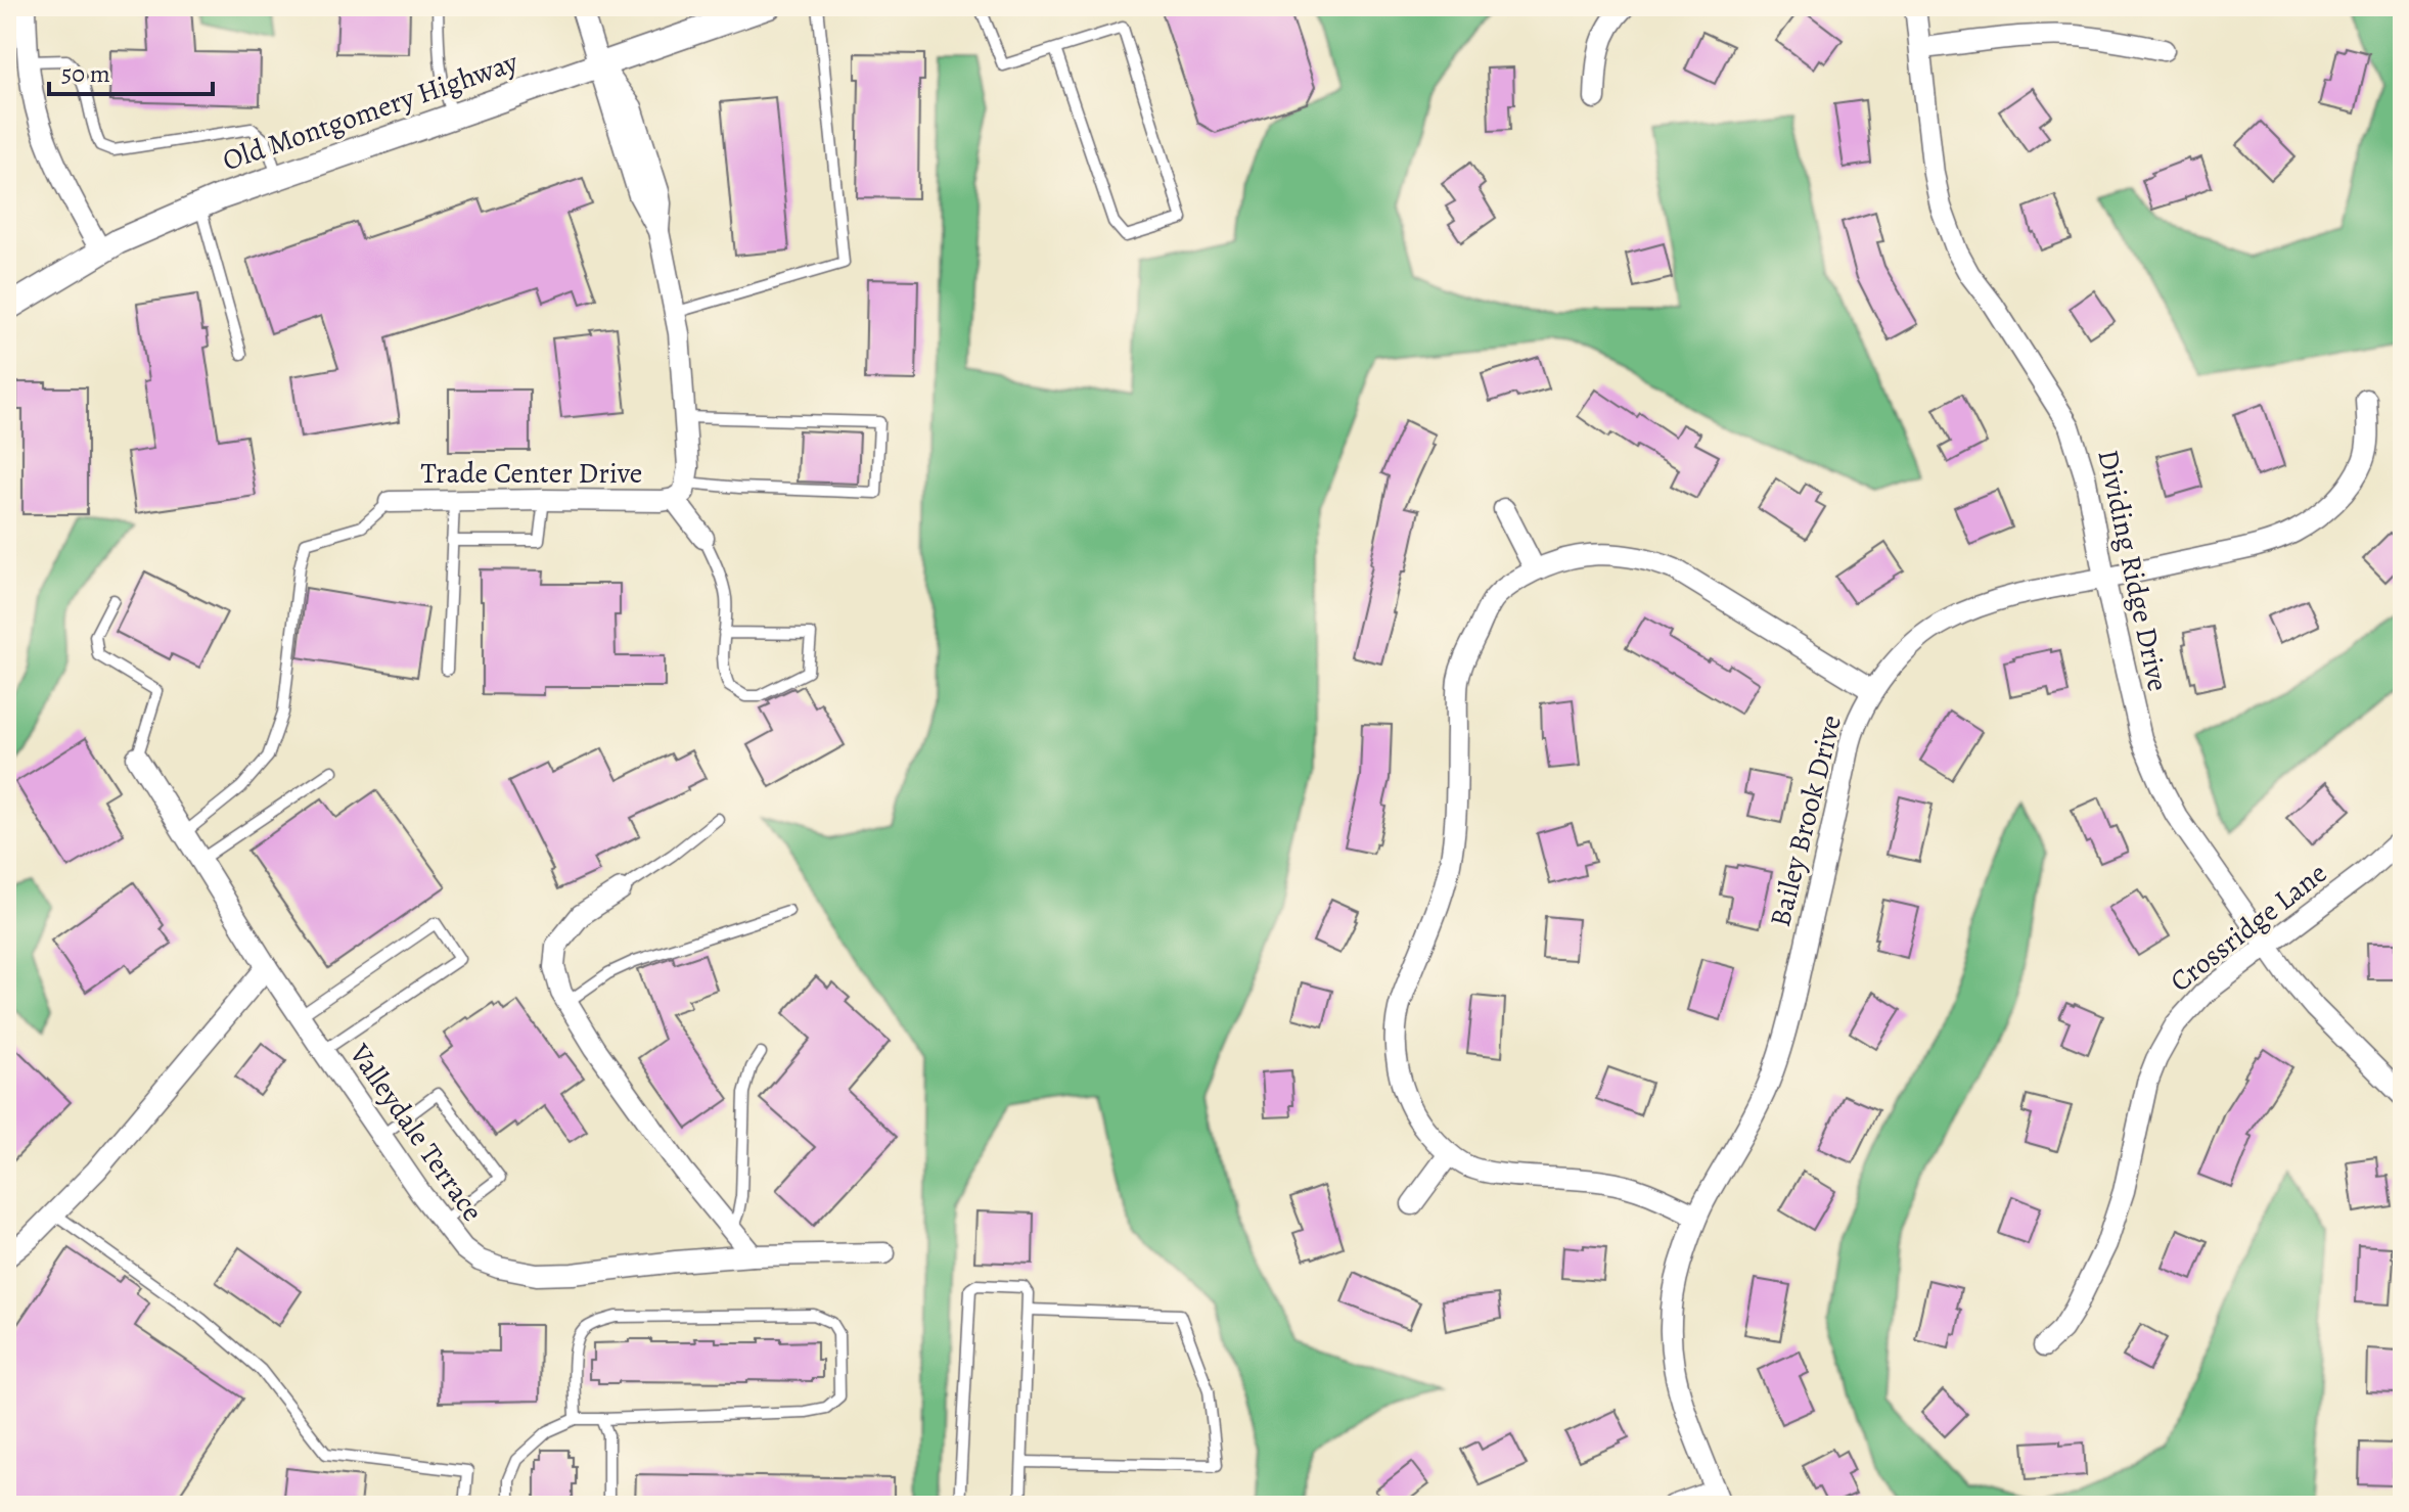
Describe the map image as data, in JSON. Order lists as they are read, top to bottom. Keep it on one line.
{"streets":{"street":["Old Montgomery Highway","Trade Center Drive","Dividing Ridge Drive","Bailey Brook Drive","Crossridge Lane","Valleydale Terrace"]},"crossings":[["Dividing Ridge Drive","Bailey Brook Drive"],["Dividing Ridge Drive","Crossridge Lane"]],"scale_bar":"50 m"}
